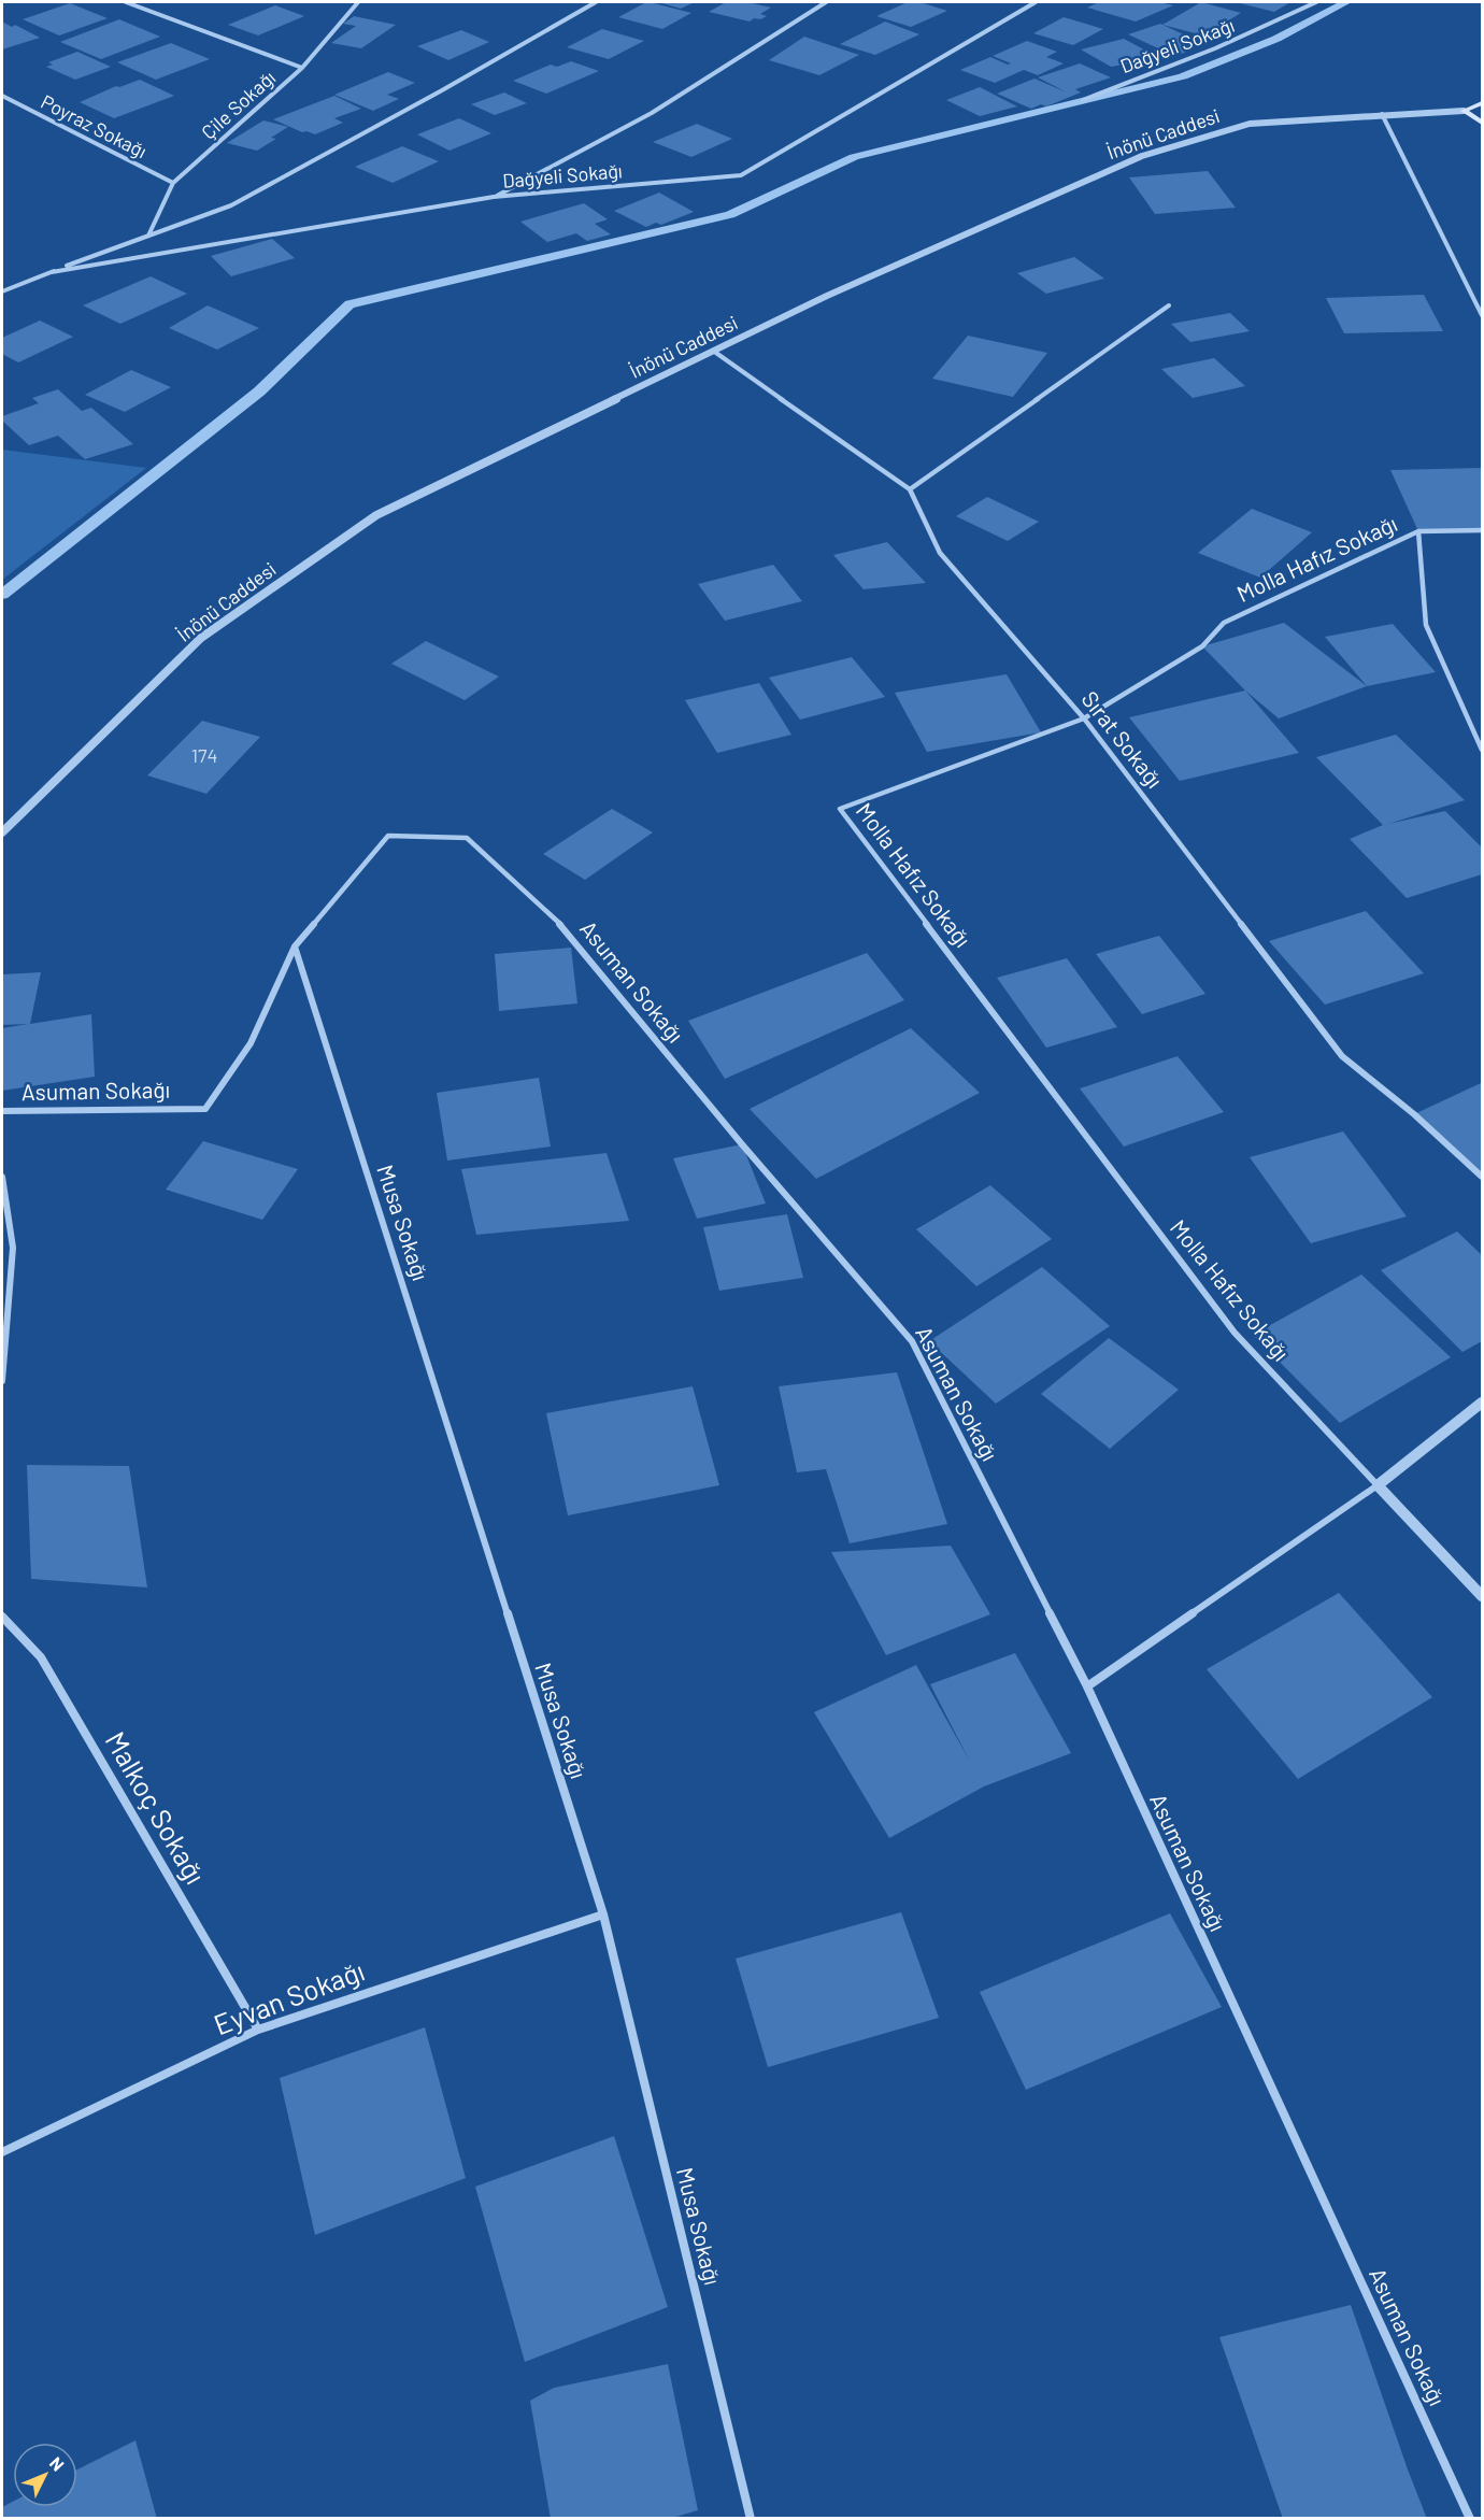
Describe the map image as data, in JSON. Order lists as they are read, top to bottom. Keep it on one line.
{"streets":{"main road":["İnönü Caddesi"],"street":["Dağyeli Sokağı","Çile Sokağı","Poyraz Sokağı","Molla Hafız Sokağı","Sırat Sokağı","Asuman Sokağı","Musa Sokağı","Malkoç Sokağı","Eyvan Sokağı"]},"crossings":[["Çile Sokağı","Poyraz Sokağı"],["İnönü Caddesi","Sırat Sokağı"],["Molla Hafız Sokağı","Sırat Sokağı"],["Asuman Sokağı","Musa Sokağı"],["Musa Sokağı","Eyvan Sokağı"],["Malkoç Sokağı","Eyvan Sokağı"]],"house_numbers":["174"],"north":"top right"}
